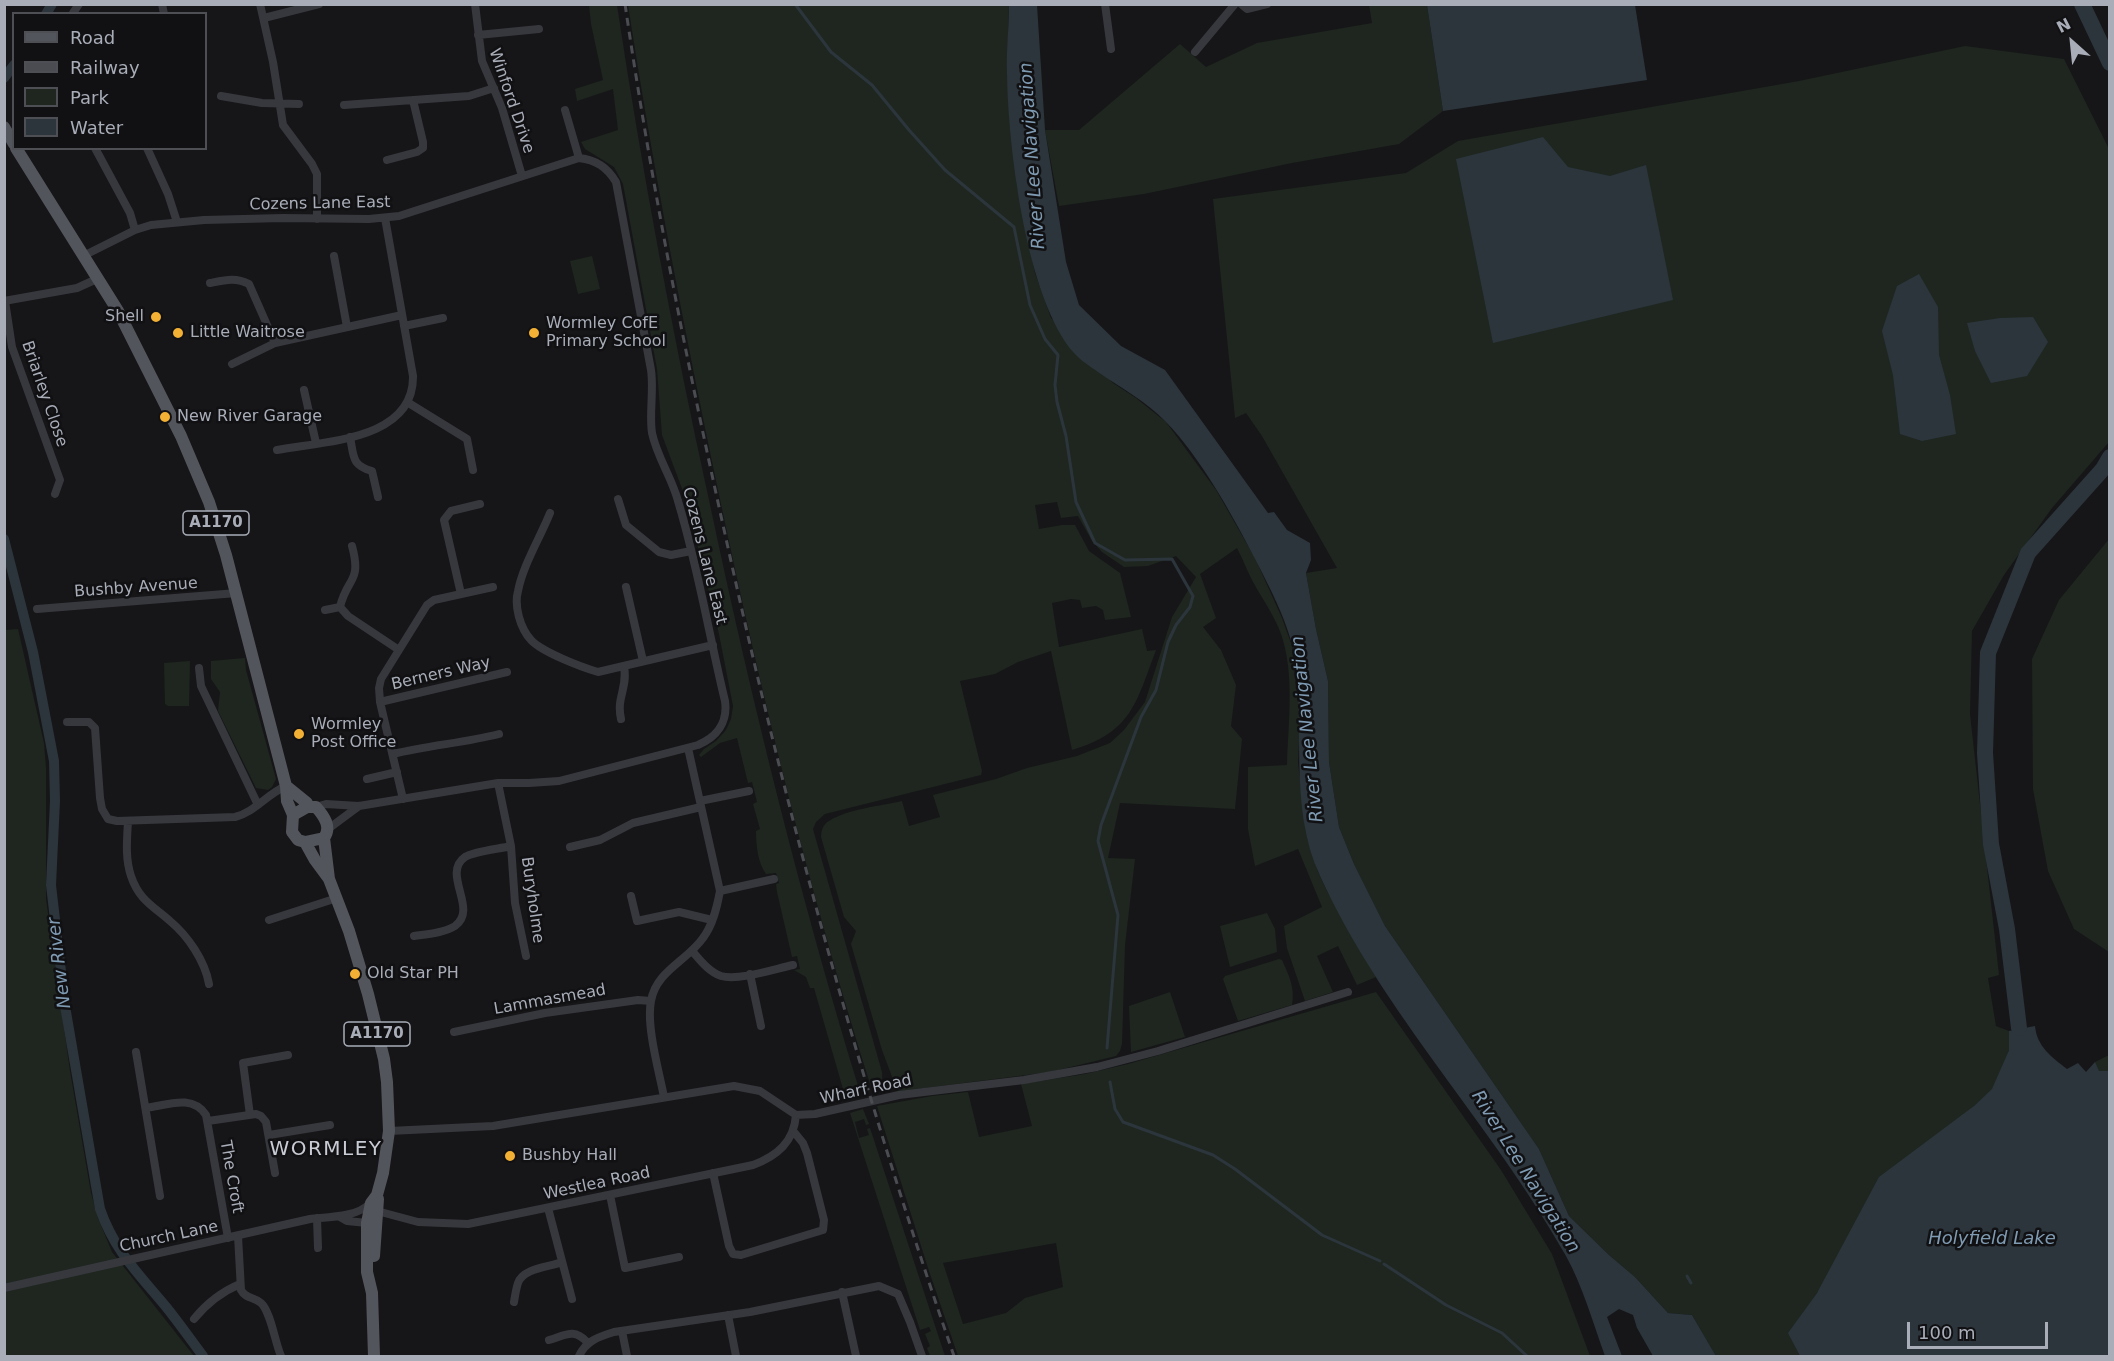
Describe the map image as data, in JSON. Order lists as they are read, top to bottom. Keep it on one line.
{"streets":{"main road":["A1170"],"street":["Winford Drive","Cozens Lane East","Briarley Close","Bushby Avenue","Berners Way","Buryholme","Lammasmead","Wharf Road","The Croft","Westlea Road","Church Lane"]},"crossings":[["Winford Drive","Cozens Lane East"],["Cozens Lane East","A1170"],["Cozens Lane East","Berners Way"],["Cozens Lane East","Buryholme"],["A1170","Bushby Avenue"],["A1170","Westlea Road"],["A1170","Church Lane"],["The Croft","Church Lane"],["Westlea Road","Church Lane"]],"districts":["WORMLEY"],"water":["River Lee Navigation","New River","Holyfield Lake"],"places":["Shell","Little Waitrose","Wormley CofE Primary School","New River Garage","Wormley Post Office","Old Star PH","Bushby Hall"],"legend":["Road","Railway","Park","Water"],"scale_bar":"100 m","north":"top left"}
